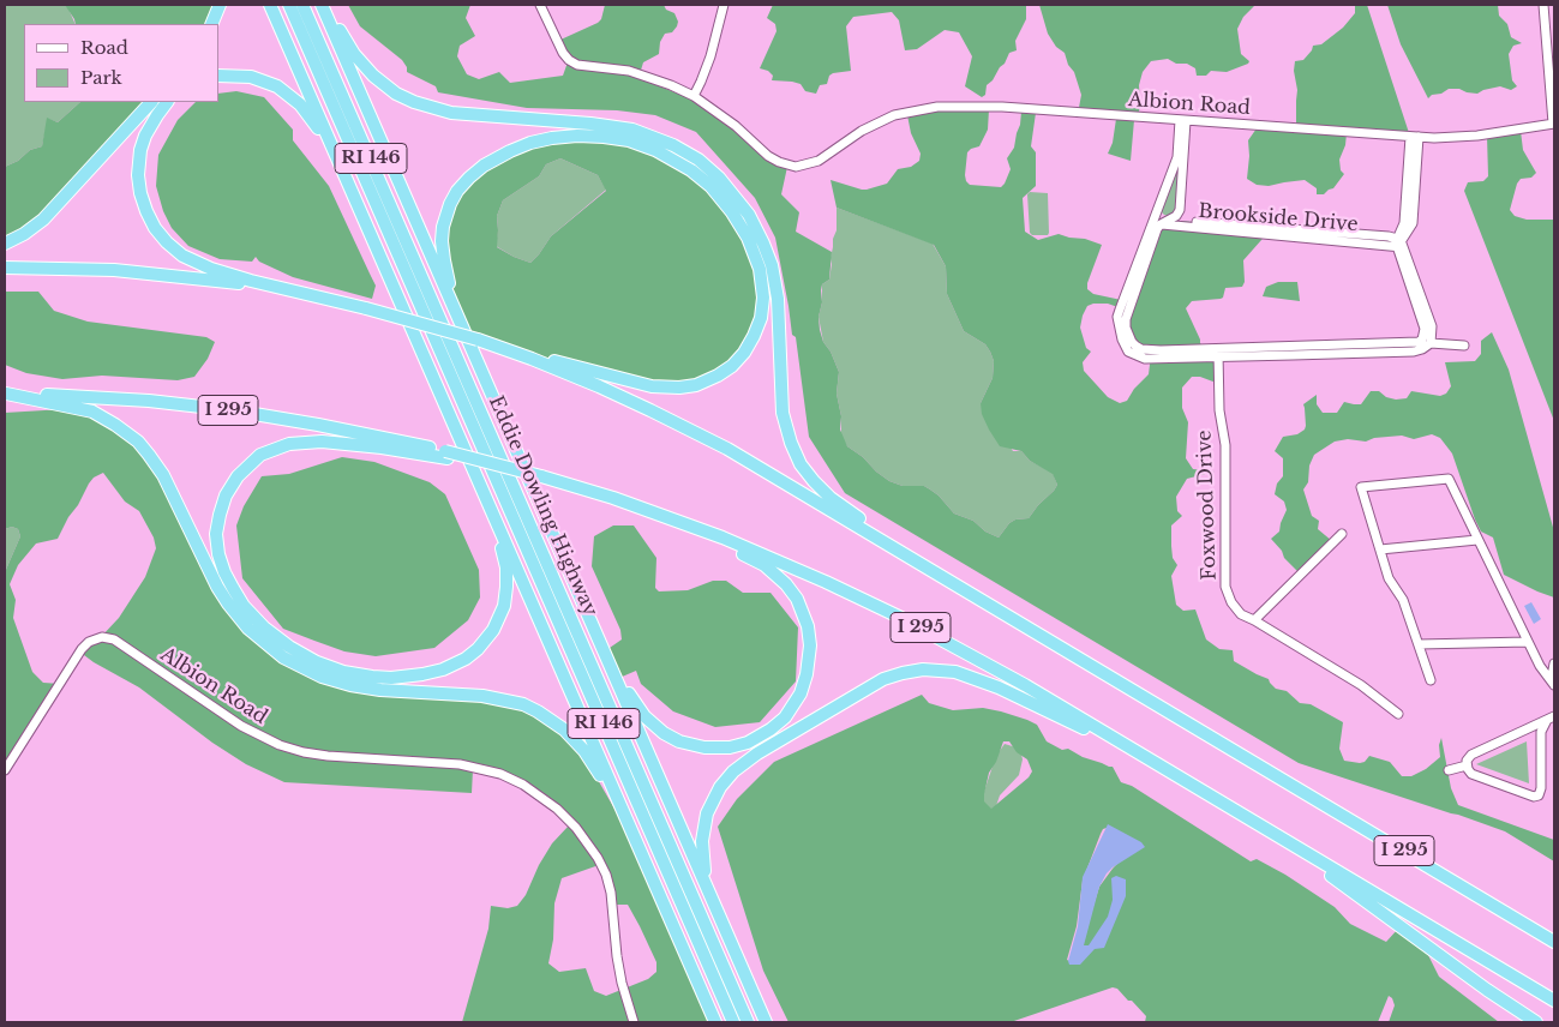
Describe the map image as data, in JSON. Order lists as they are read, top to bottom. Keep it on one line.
{"streets":{"highway":["RI 146","I 295","Eddie Dowling Highway"],"street":["Albion Road","Brookside Drive","Foxwood Drive"]},"legend":["Road","Park"]}
